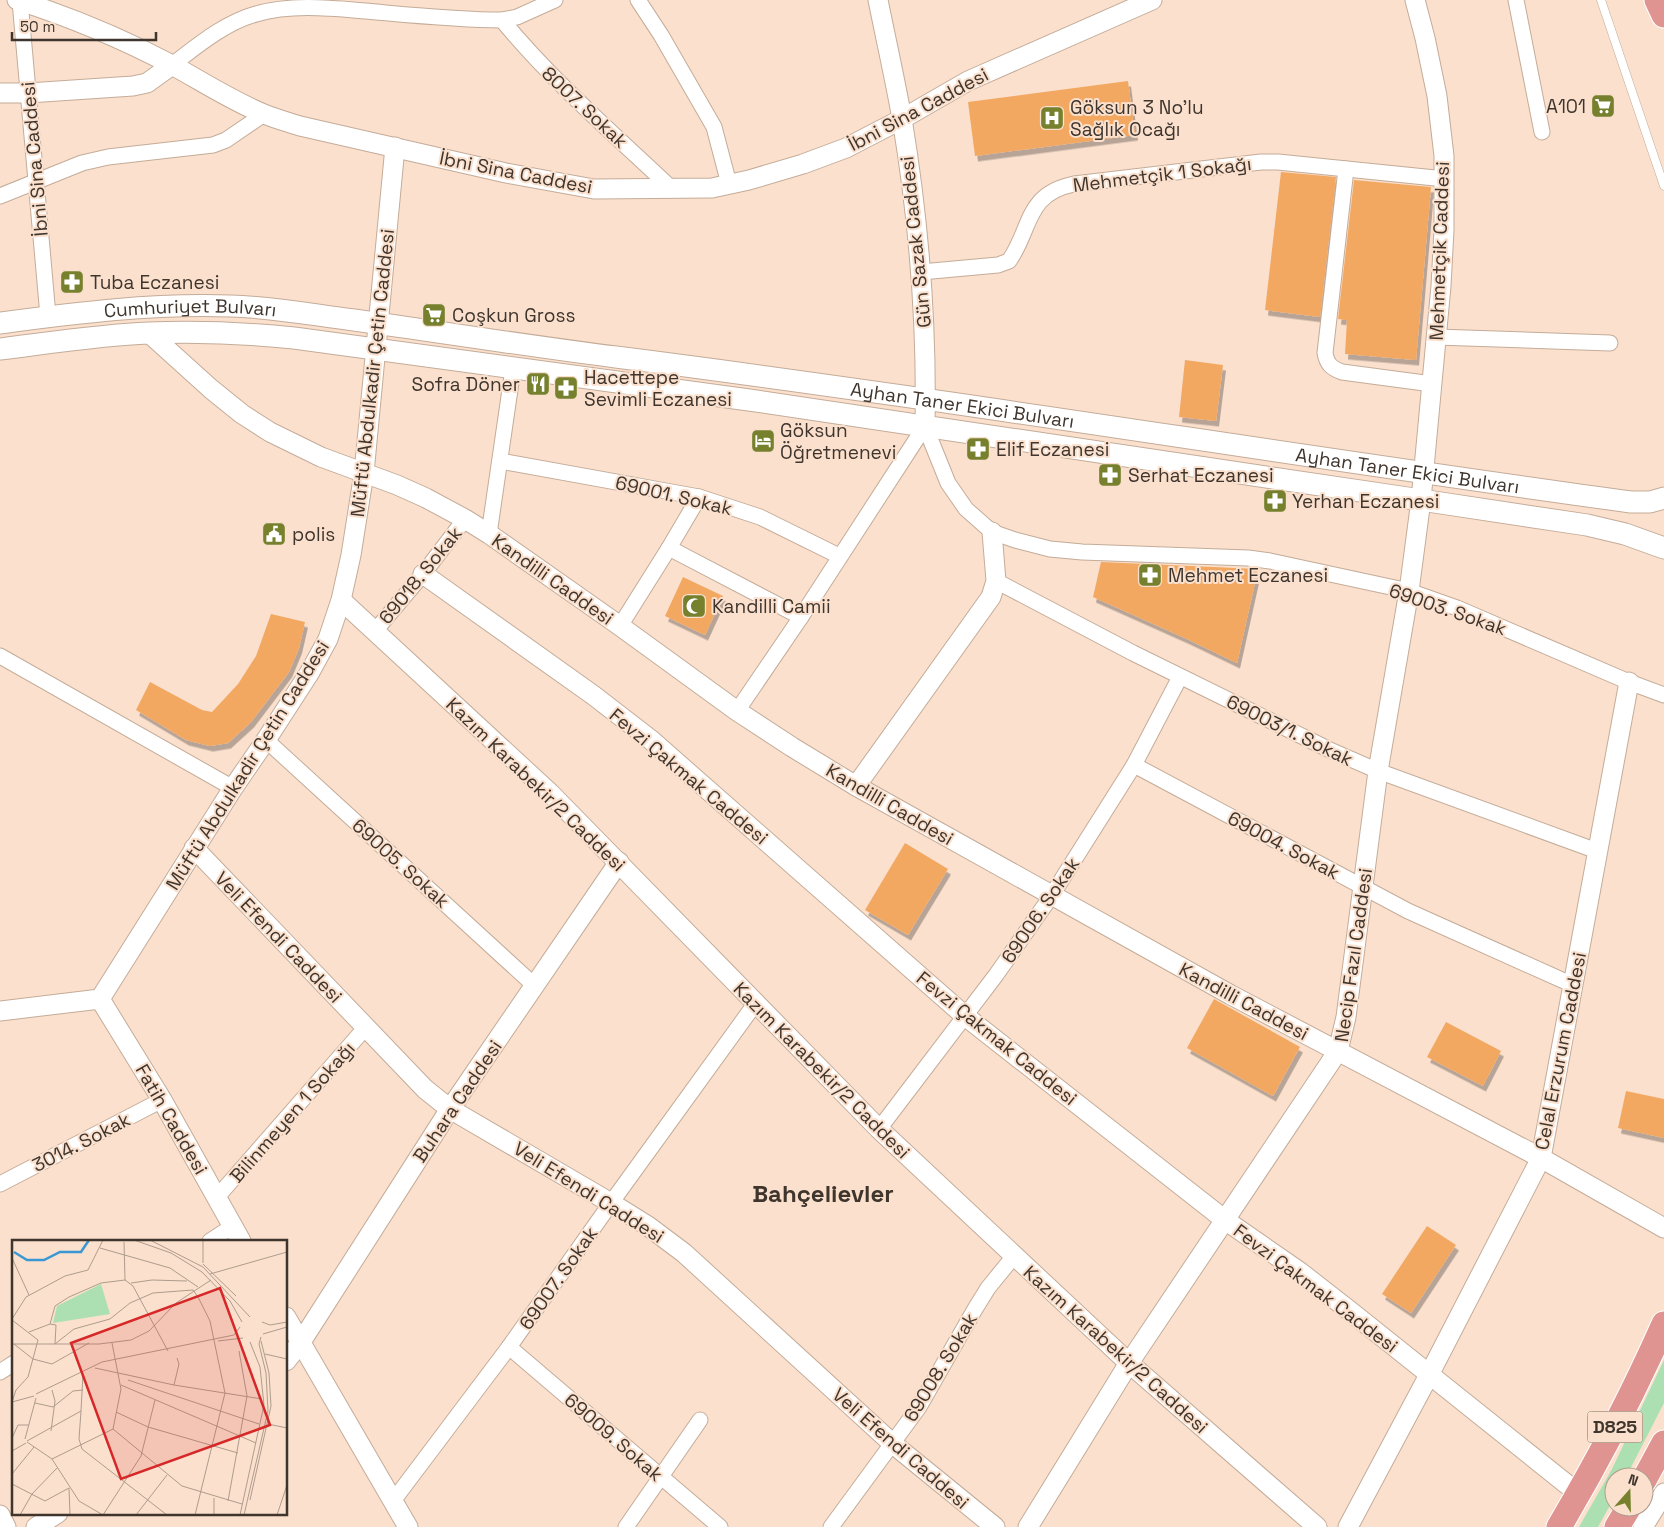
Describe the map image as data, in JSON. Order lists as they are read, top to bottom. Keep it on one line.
{"streets":{"highway":["D825"],"main road":["Cumhuriyet Bulvarı","Ayhan Taner Ekici Bulvarı"],"street":["8007. Sokak","İbni Sina Caddesi","Mehmetçik 1 Sokağı","Gün Sazak Caddesi","Mehmetçik Caddesi","Müftü Abdulkadir Çetin Caddesi","69001. Sokak","69018. Sokak","Kandilli Caddesi","69003. Sokak","69003/1. Sokak","Fevzi Çakmak Caddesi","Kazım Karabekir/2 Caddesi","69004. Sokak","69005. Sokak","69006. Sokak","Veli Efendi Caddesi","Necip Fazıl Caddesi","Celal Erzurum Caddesi","Buhara Caddesi","Bilinmeyen 1 Sokağı","Fatih Caddesi","3014. Sokak","69007. Sokak","69008. Sokak","69009. Sokak"]},"crossings":[["8007. Sokak","İbni Sina Caddesi"],["İbni Sina Caddesi","Gün Sazak Caddesi"],["İbni Sina Caddesi","Cumhuriyet Bulvarı"],["İbni Sina Caddesi","Müftü Abdulkadir Çetin Caddesi"],["Mehmetçik 1 Sokağı","Gün Sazak Caddesi"],["Mehmetçik 1 Sokağı","Mehmetçik Caddesi"],["Gün Sazak Caddesi","Ayhan Taner Ekici Bulvarı"],["Gün Sazak Caddesi","69003. Sokak"],["Mehmetçik Caddesi","Ayhan Taner Ekici Bulvarı"],["Mehmetçik Caddesi","Necip Fazıl Caddesi"],["Cumhuriyet Bulvarı","Müftü Abdulkadir Çetin Caddesi"],["Cumhuriyet Bulvarı","Ayhan Taner Ekici Bulvarı"],["Cumhuriyet Bulvarı","Kandilli Caddesi"],["Müftü Abdulkadir Çetin Caddesi","Ayhan Taner Ekici Bulvarı"],["Müftü Abdulkadir Çetin Caddesi","Kandilli Caddesi"],["Müftü Abdulkadir Çetin Caddesi","Kazım Karabekir/2 Caddesi"],["Müftü Abdulkadir Çetin Caddesi","69005. Sokak"],["Müftü Abdulkadir Çetin Caddesi","Veli Efendi Caddesi"],["Müftü Abdulkadir Çetin Caddesi","Fatih Caddesi"],["Ayhan Taner Ekici Bulvarı","69003. Sokak"],["Ayhan Taner Ekici Bulvarı","Necip Fazıl Caddesi"],["69018. Sokak","Kandilli Caddesi"],["69018. Sokak","Fevzi Çakmak Caddesi"],["69018. Sokak","Kazım Karabekir/2 Caddesi"],["Kandilli Caddesi","69006. Sokak"],["Kandilli Caddesi","Necip Fazıl Caddesi"],["Kandilli Caddesi","Celal Erzurum Caddesi"],["69003. Sokak","Necip Fazıl Caddesi"],["69003. Sokak","Celal Erzurum Caddesi"],["69003/1. Sokak","69006. Sokak"],["69003/1. Sokak","Necip Fazıl Caddesi"],["69003/1. Sokak","Celal Erzurum Caddesi"],["Fevzi Çakmak Caddesi","69006. Sokak"],["Fevzi Çakmak Caddesi","Necip Fazıl Caddesi"],["Fevzi Çakmak Caddesi","Celal Erzurum Caddesi"],["Fevzi Çakmak Caddesi","D825"],["Kazım Karabekir/2 Caddesi","69006. Sokak"],["Kazım Karabekir/2 Caddesi","Necip Fazıl Caddesi"],["Kazım Karabekir/2 Caddesi","Buhara Caddesi"],["Kazım Karabekir/2 Caddesi","69007. Sokak"],["Kazım Karabekir/2 Caddesi","69008. Sokak"],["69004. Sokak","69006. Sokak"],["69004. Sokak","Necip Fazıl Caddesi"],["69004. Sokak","Celal Erzurum Caddesi"],["69005. Sokak","Buhara Caddesi"],["Veli Efendi Caddesi","Buhara Caddesi"],["Veli Efendi Caddesi","Bilinmeyen 1 Sokağı"],["Veli Efendi Caddesi","69007. Sokak"],["Veli Efendi Caddesi","69008. Sokak"],["Bilinmeyen 1 Sokağı","Fatih Caddesi"],["Fatih Caddesi","3014. Sokak"],["69007. Sokak","69009. Sokak"]],"districts":["Bahçelievler"],"places":{"supermarket":["A101","Coşkun Gross"],"hospital":["Göksun 3 No'lu Sağlık Ocağı"],"pharmacy":["Tuba Eczanesi","Hacettepe Sevimli Eczanesi","Elif Eczanesi","Serhat Eczanesi","Yerhan Eczanesi","Mehmet Eczanesi"],"restaurant":["Sofra Döner"],"hotel":["Göksun Öğretmenevi"],"public building":["polis"],"mosque":["Kandilli Camii"]},"scale_bar":"50 m","north":"top"}
